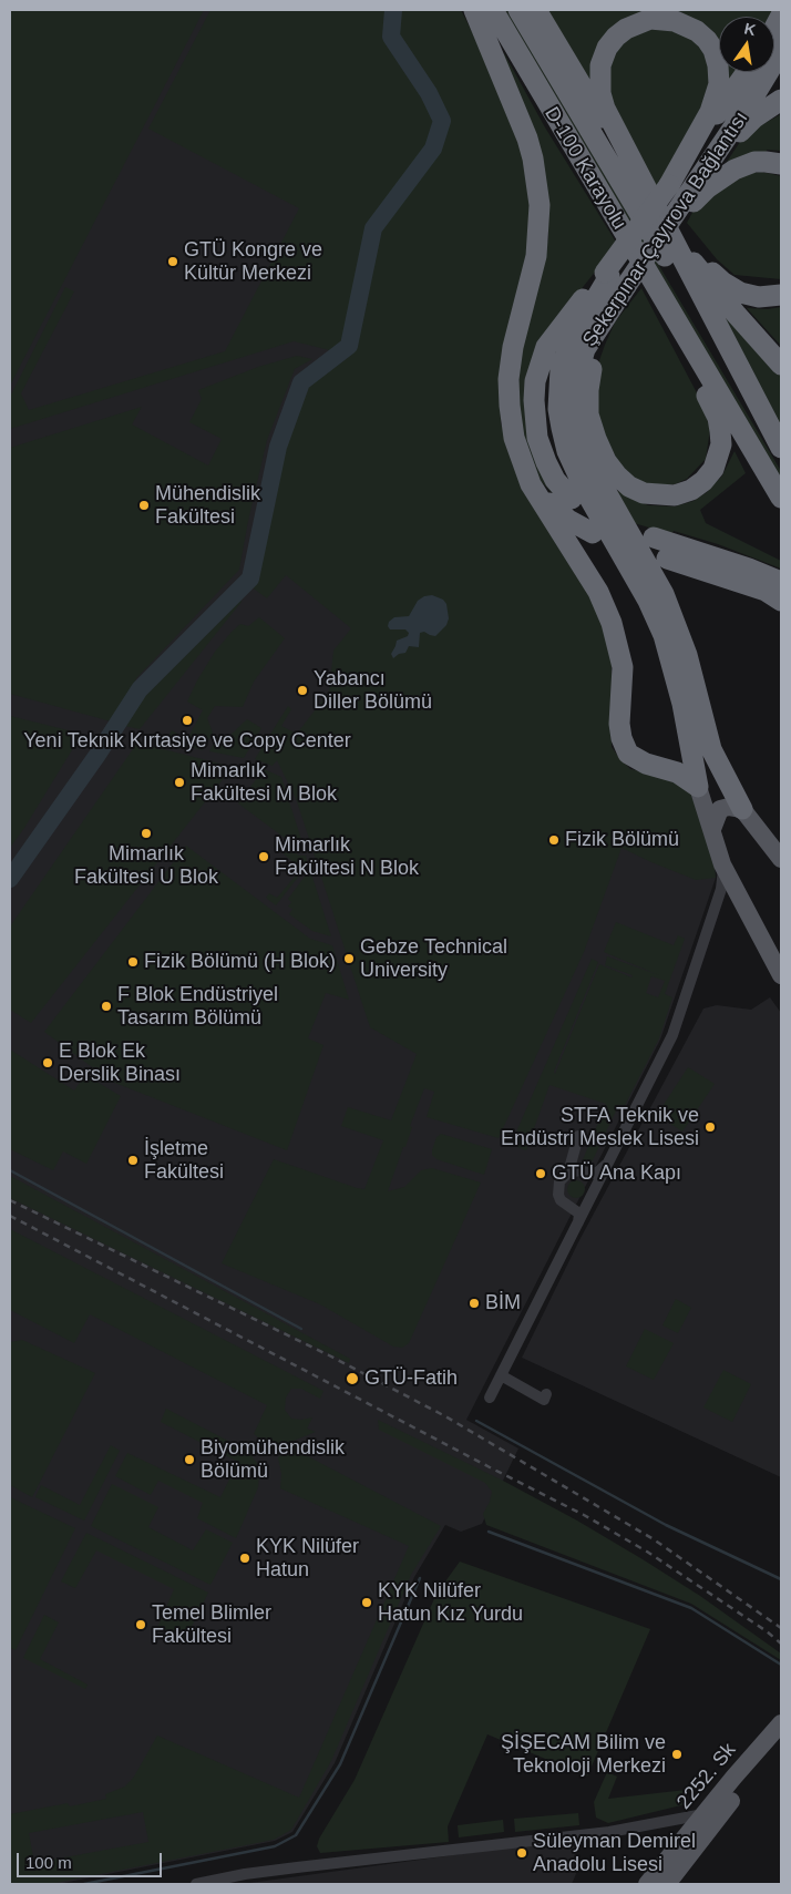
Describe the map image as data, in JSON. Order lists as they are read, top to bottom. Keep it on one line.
{"streets":{"highway":["D-100 Karayolu","Şekerpınar-Çayırova Bağlantısı"],"main road":["2252. Sk"]},"places":["GTÜ Kongre ve Kültür Merkezi","Mühendislik Fakültesi","Yabancı Diller Bölümü","Yeni Teknik Kırtasiye ve Copy Center","Mimarlık Fakültesi M Blok","Mimarlık Fakültesi U Blok","Fizik Bölümü","Mimarlık Fakültesi N Blok","Gebze Technical University","Fizik Bölümü (H Blok)","F Blok Endüstriyel Tasarım Bölümü","E Blok Ek Derslik Binası","STFA Teknik ve Endüstri Meslek Lisesi","İşletme Fakültesi","GTÜ Ana Kapı","BİM","GTÜ-Fatih","Biyomühendislik Bölümü","KYK Nilüfer Hatun","KYK Nilüfer Hatun Kız Yurdu","Temel Blimler Fakültesi","ŞİŞECAM Bilim ve Teknoloji Merkezi","Süleyman Demirel Anadolu Lisesi"],"scale_bar":"100 m","north":"top"}
